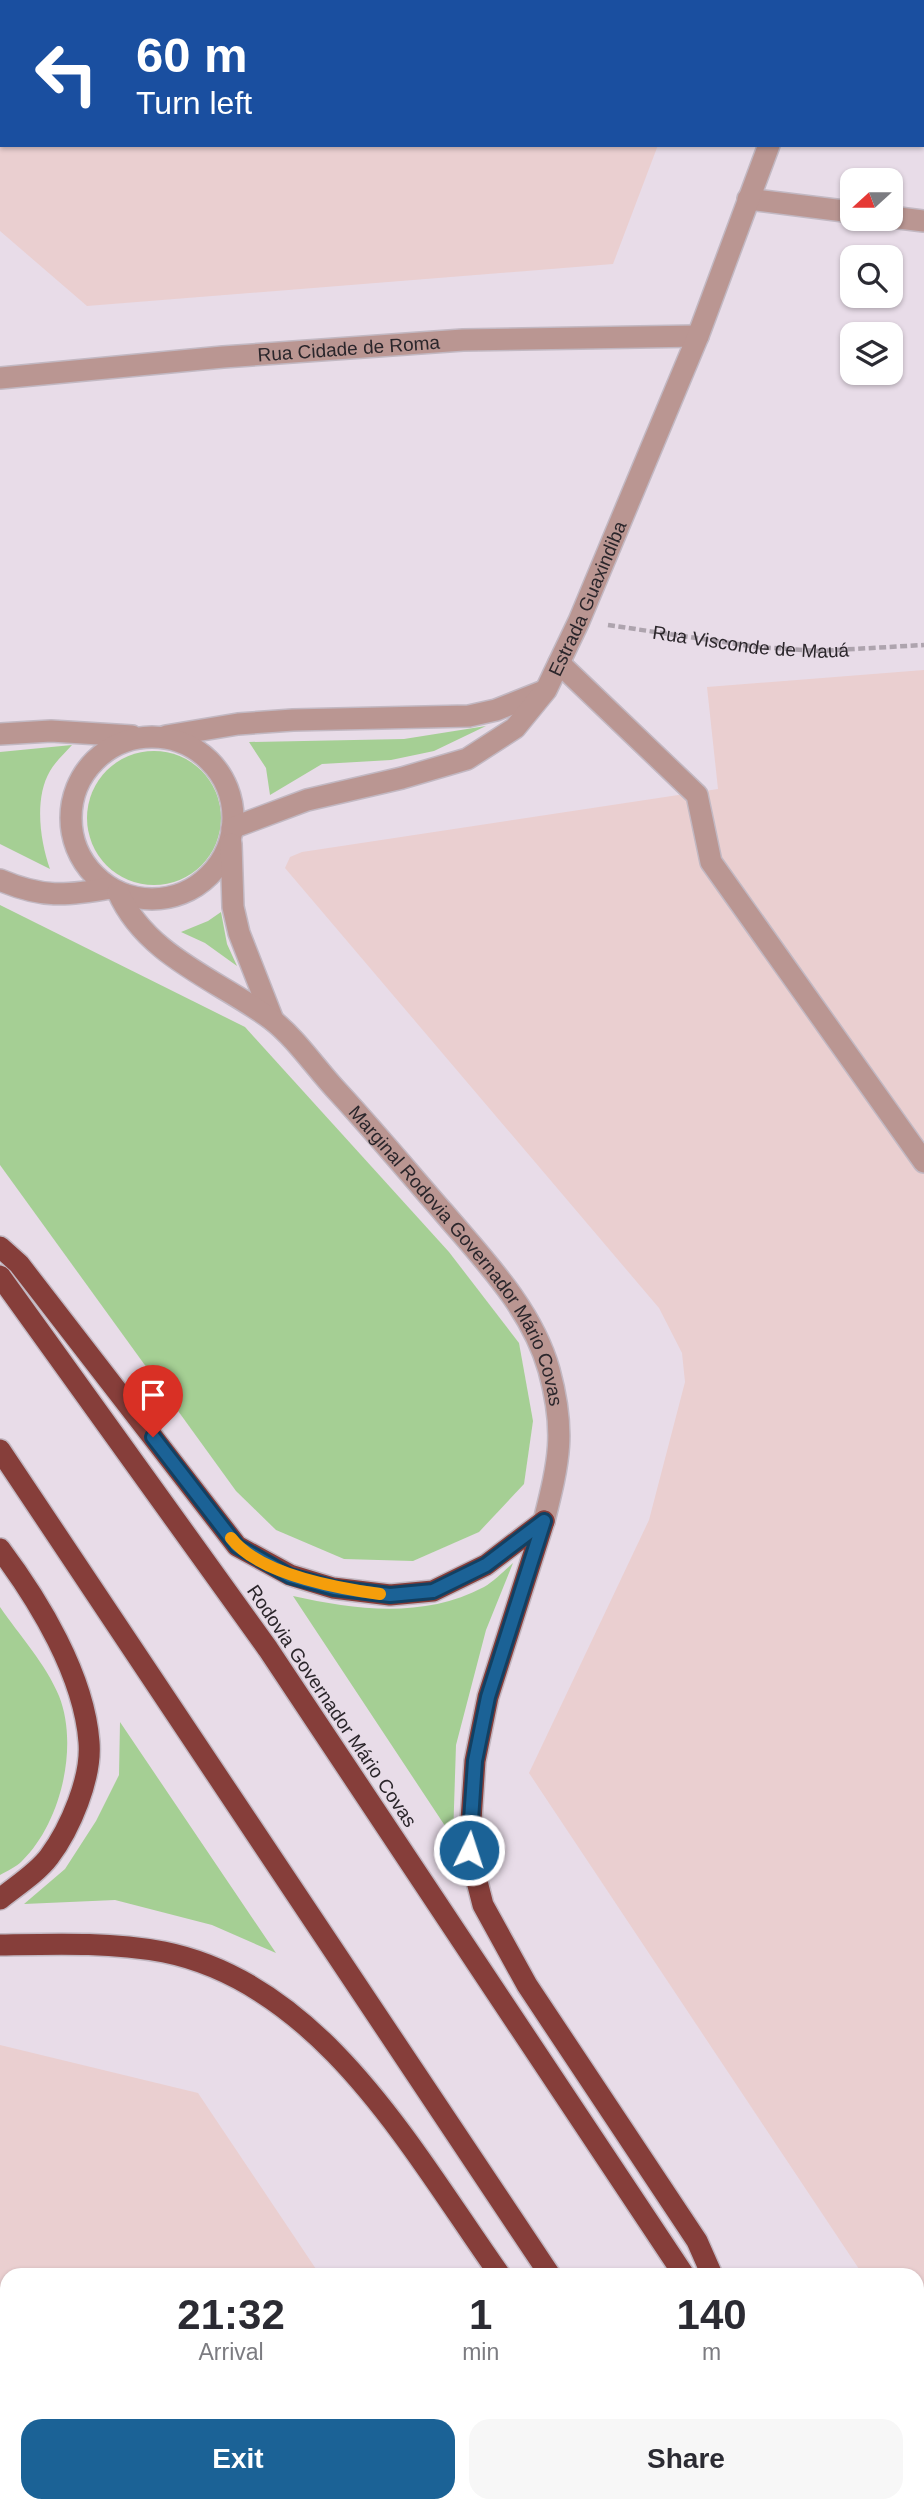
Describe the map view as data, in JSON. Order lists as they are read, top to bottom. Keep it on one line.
{"streets":{"highway":["Rodovia Governador Mário Covas"],"street":["Rua Cidade de Roma","Estrada Guaxindiba","Marginal Rodovia Governador Mário Covas"],"path":["Rua Visconde de Mauá"]},"crossings":[["Rua Cidade de Roma","Estrada Guaxindiba"],["Estrada Guaxindiba","Rua Visconde de Mauá"]],"north":"left","page":{"turn":["60 m","Turn left"],"eta":["21:32","Arrival","1","min","140","m"],"buttons":["Exit","Share"]}}
